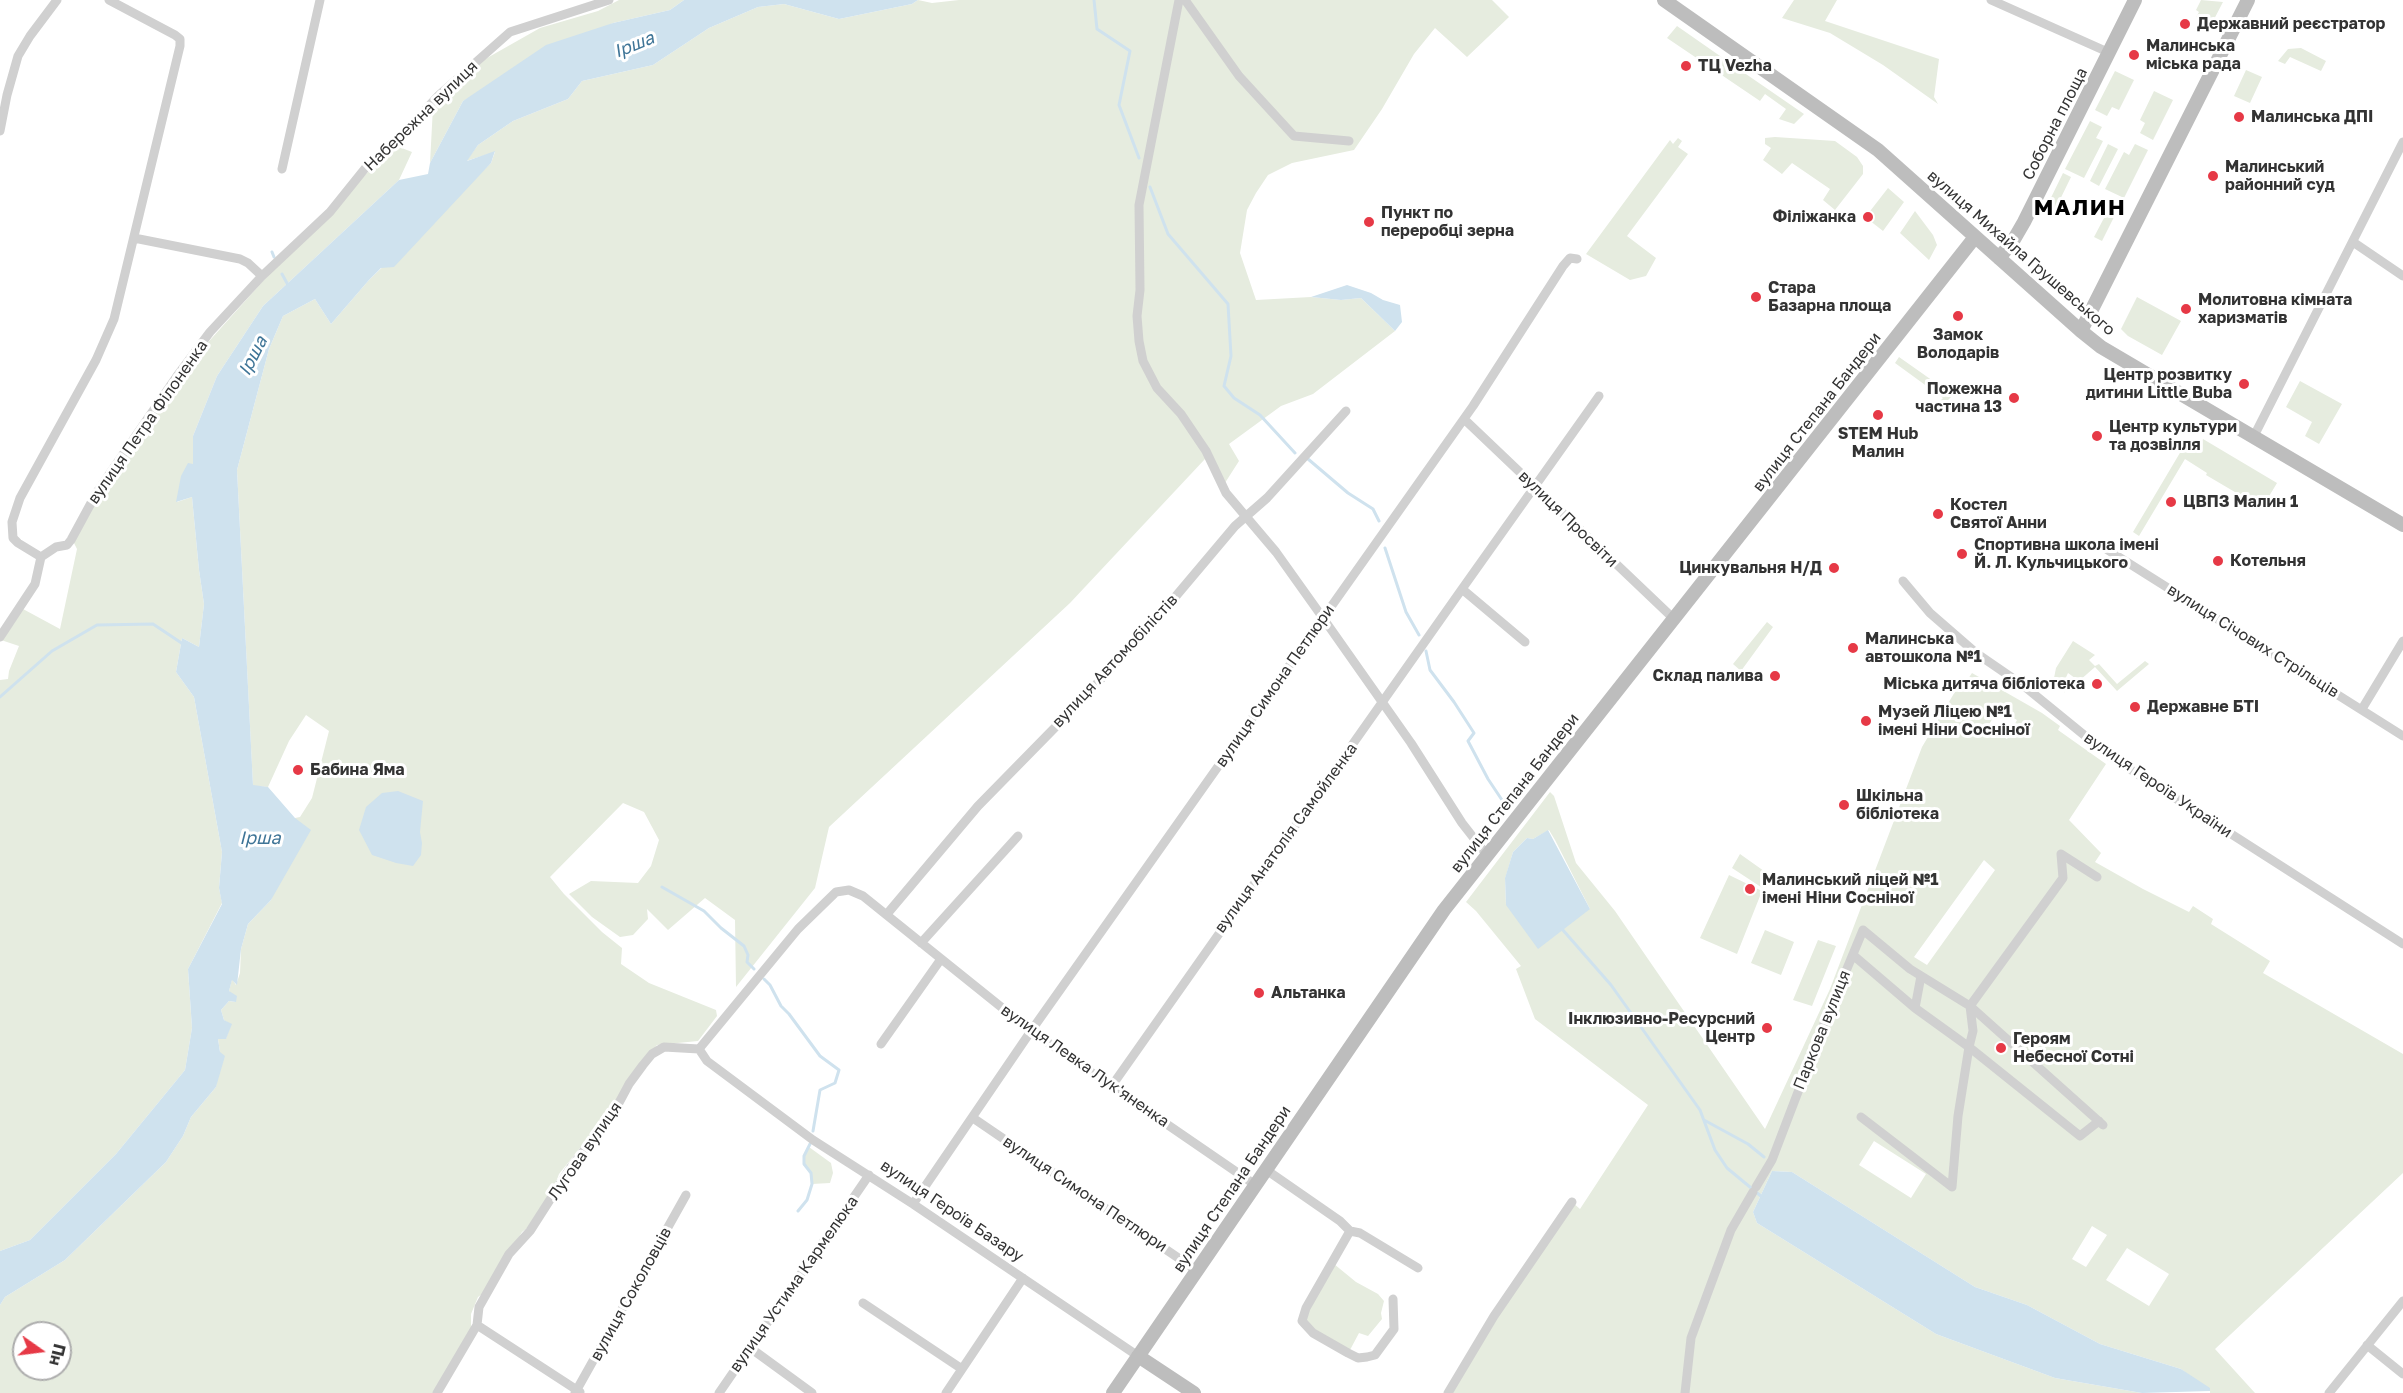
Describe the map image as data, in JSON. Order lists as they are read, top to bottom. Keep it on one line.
{"streets":{"street":["Набережна вулиця","Соборна площа","вулиця Михайла Грушевського","вулиця Степана Бандери","вулиця Петра Філоненка","вулиця Просвіти","вулиця Січових Стрільців","вулиця Автомобілістів","вулиця Симона Петлюри","вулиця Героїв України","вулиця Анатолія Самойленка","Паркова вулиця","вулиця Левка Лук'яненка","Лугова вулиця","вулиця Героїв Базару","вулиця Устима Кармелюка","вулиця Соколовців"]},"crossings":[["Набережна вулиця","вулиця Петра Філоненка"],["Соборна площа","вулиця Михайла Грушевського"],["вулиця Михайла Грушевського","вулиця Степана Бандери"],["вулиця Степана Бандери","вулиця Просвіти"],["вулиця Степана Бандери","вулиця Симона Петлюри"],["вулиця Степана Бандери","вулиця Левка Лук'яненка"],["вулиця Степана Бандери","вулиця Героїв Базару"],["вулиця Просвіти","вулиця Симона Петлюри"],["вулиця Просвіти","вулиця Анатолія Самойленка"],["вулиця Автомобілістів","вулиця Левка Лук'яненка"],["вулиця Симона Петлюри","вулиця Левка Лук'яненка"],["вулиця Симона Петлюри","вулиця Героїв Базару"],["вулиця Анатолія Самойленка","вулиця Левка Лук'яненка"],["вулиця Левка Лук'яненка","Лугова вулиця"],["вулиця Левка Лук'яненка","вулиця Героїв Базару"],["Лугова вулиця","вулиця Героїв Базару"],["вулиця Героїв Базару","вулиця Устима Кармелюка"]],"districts":["МАЛИН"],"water":["Ірша"],"places":["Державний реєстратор","Малинська міська рада","ТЦ Vezha","Малинська ДПІ","Малинський районний суд","Філіжанка","Пункт по переробці зерна","Стара Базарна площа","Молитовна кімната харизматів","Замок Володарів","Центр розвитку дитини Little Buba","Пожежна частина 13","STEM Hub Малин","Центр культури та дозвілля","ЦВПЗ Малин 1","Костел Святої Анни","Спортивна школа імені Й. Л. Кульчицького","Котельня","Цинкувальня Н/Д","Малинська автошкола №1","Склад палива","Міська дитяча бібліотека","Державне БТІ","Музей Ліцею №1 імені Ніни Сосніної","Бабина Яма","Шкільна бібліотека","Малинський ліцей №1 імені Ніни Сосніної","Альтанка","Інклюзивно-Ресурсний Центр","Героям Небесної Сотні"],"north":"right"}
